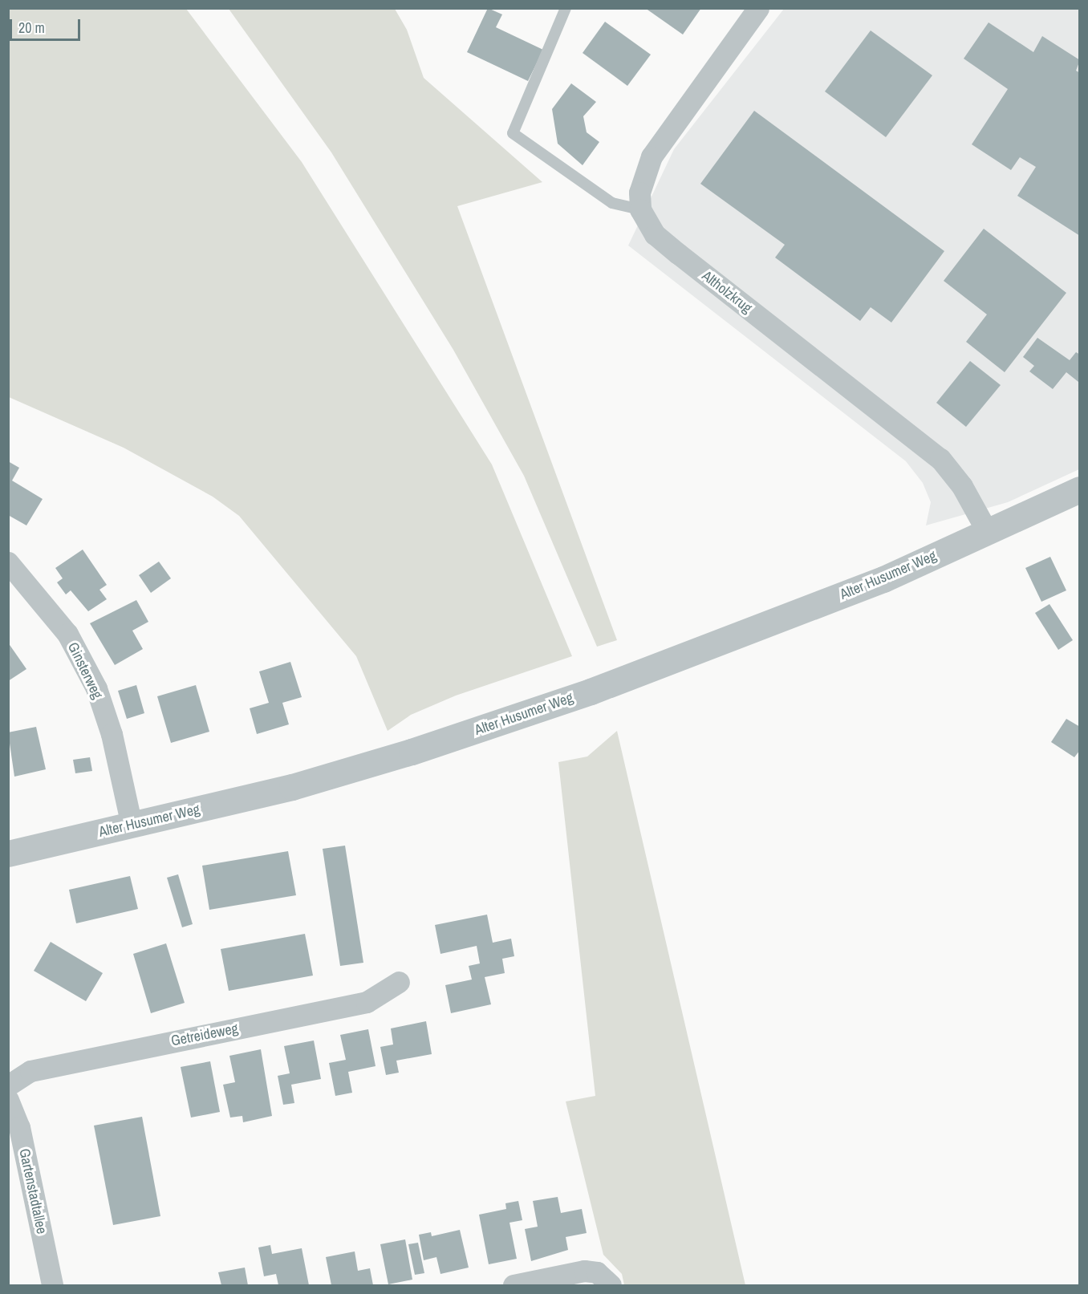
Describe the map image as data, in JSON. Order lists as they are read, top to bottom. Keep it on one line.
{"streets":{"street":["Altholzkrug","Alter Husumer Weg","Ginsterweg","Getreideweg","Gartenstadtallee"]},"crossings":[["Altholzkrug","Alter Husumer Weg"],["Alter Husumer Weg","Ginsterweg"]],"scale_bar":"20 m"}
